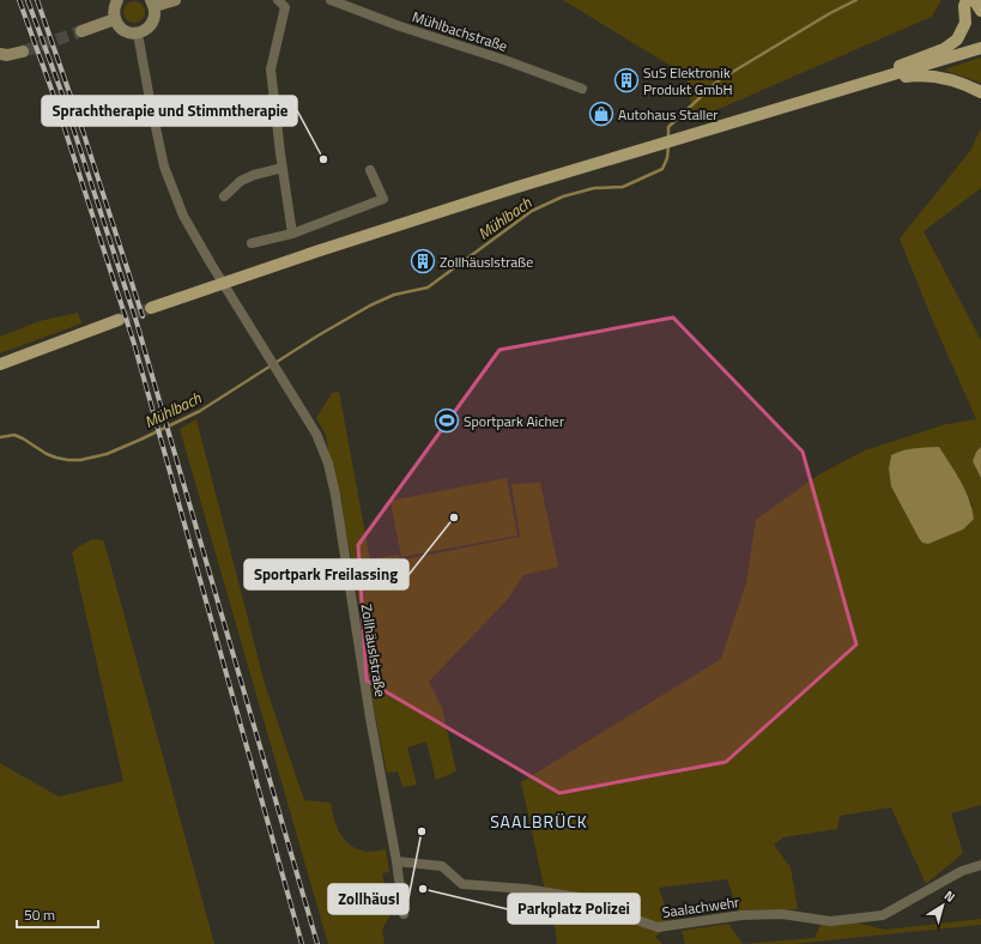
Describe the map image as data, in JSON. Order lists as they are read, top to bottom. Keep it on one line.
{"streets":{"street":["Mühlbachstraße","Zollhäuslstraße","Saalachwehr"]},"crossings":[["Zollhäuslstraße","Saalachwehr"]],"districts":["SAALBRÜCK"],"water":["Mühlbach"],"places":{"building":["SuS Elektronik Produkt GmbH","Zollhäuslstraße"],"shop":["Autohaus Staller"],"other":["Sprachtherapie und Stimmtherapie","Sportpark Freilassing","Zollhäusl","Parkplatz Polizei"],"sports":["Sportpark Aicher"]},"scale_bar":"50 m","north":"top right"}
